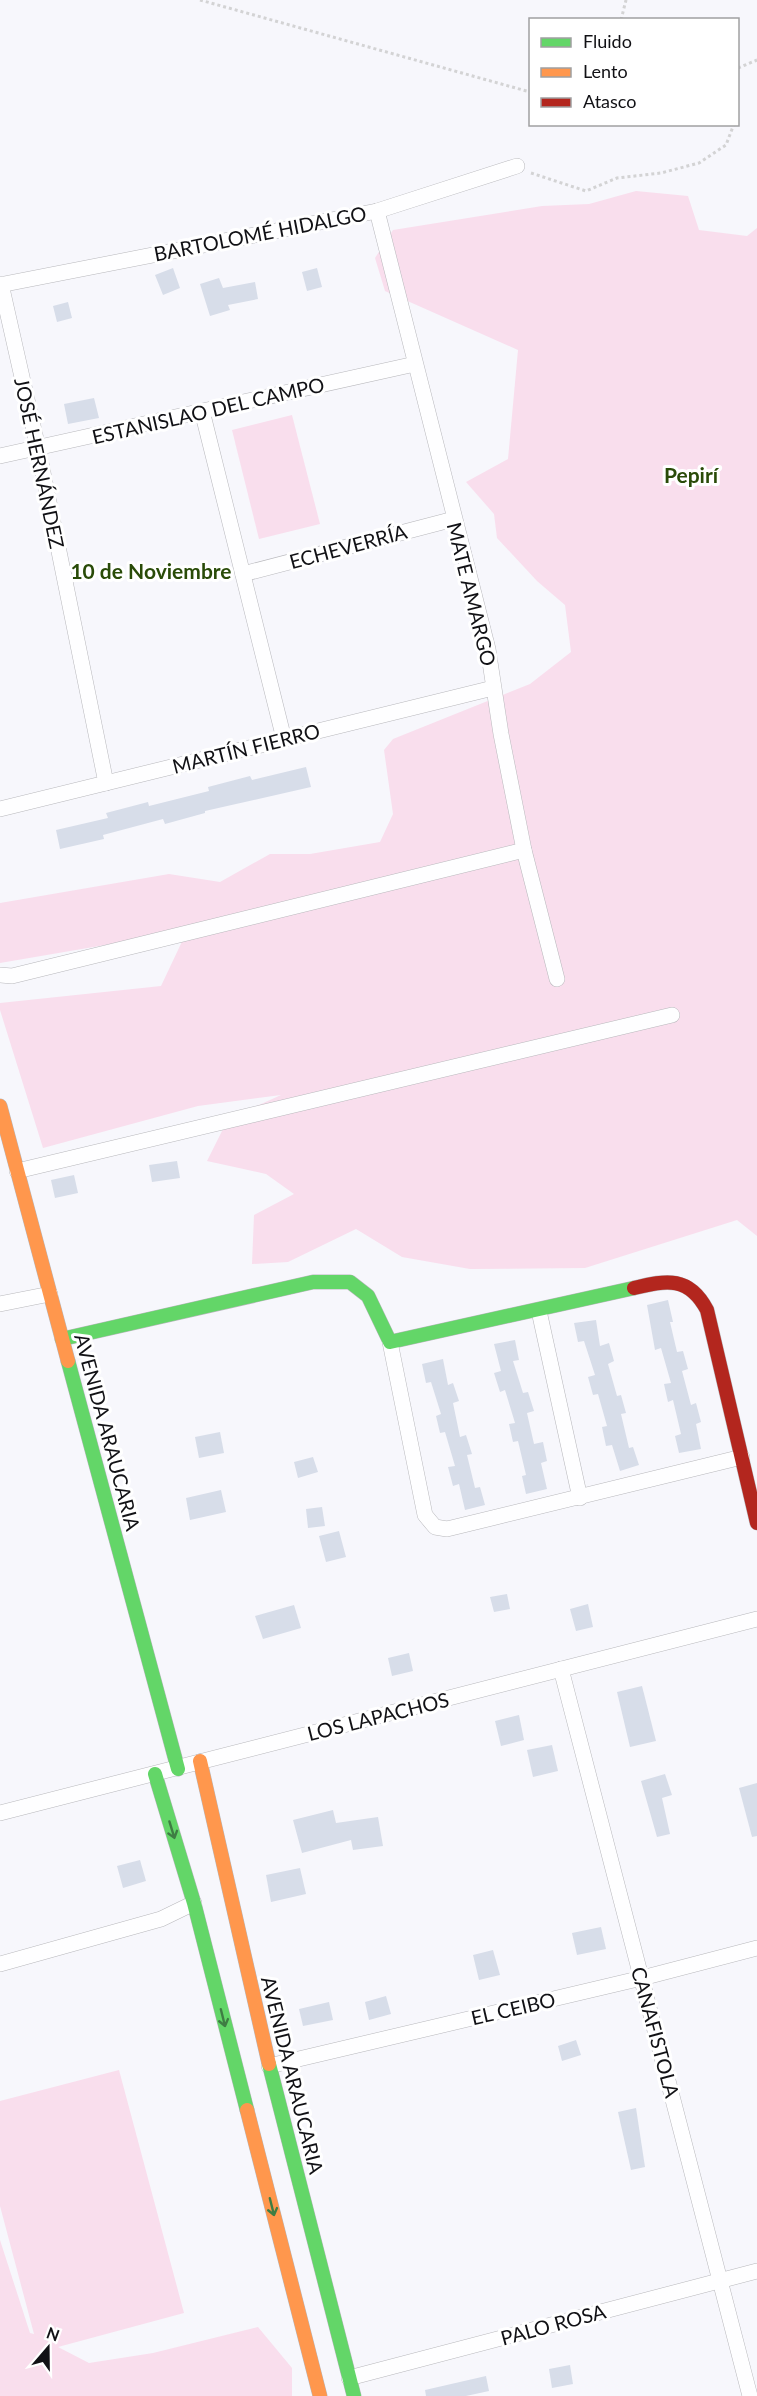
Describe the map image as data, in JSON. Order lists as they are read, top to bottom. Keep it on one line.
{"streets":{"street":["BARTOLOMÉ HIDALGO","ESTANISLAO DEL CAMPO","JOSÉ HERNÁNDEZ","ECHEVERRÍA","MATE AMARGO","MARTÍN FIERRO","AVENIDA ARAUCARIA","LOS LAPACHOS","EL CEIBO","CANAFISTOLA","PALO ROSA"]},"crossings":[["BARTOLOMÉ HIDALGO","JOSÉ HERNÁNDEZ"],["BARTOLOMÉ HIDALGO","MATE AMARGO"],["ESTANISLAO DEL CAMPO","JOSÉ HERNÁNDEZ"],["ESTANISLAO DEL CAMPO","MATE AMARGO"],["JOSÉ HERNÁNDEZ","MARTÍN FIERRO"],["ECHEVERRÍA","MATE AMARGO"],["MATE AMARGO","MARTÍN FIERRO"],["AVENIDA ARAUCARIA","LOS LAPACHOS"],["AVENIDA ARAUCARIA","EL CEIBO"],["AVENIDA ARAUCARIA","PALO ROSA"],["LOS LAPACHOS","CANAFISTOLA"],["EL CEIBO","CANAFISTOLA"],["CANAFISTOLA","PALO ROSA"]],"districts":["Pepirí","10 de Noviembre"],"legend":["Fluido","Lento","Atasco"],"north":"top"}
